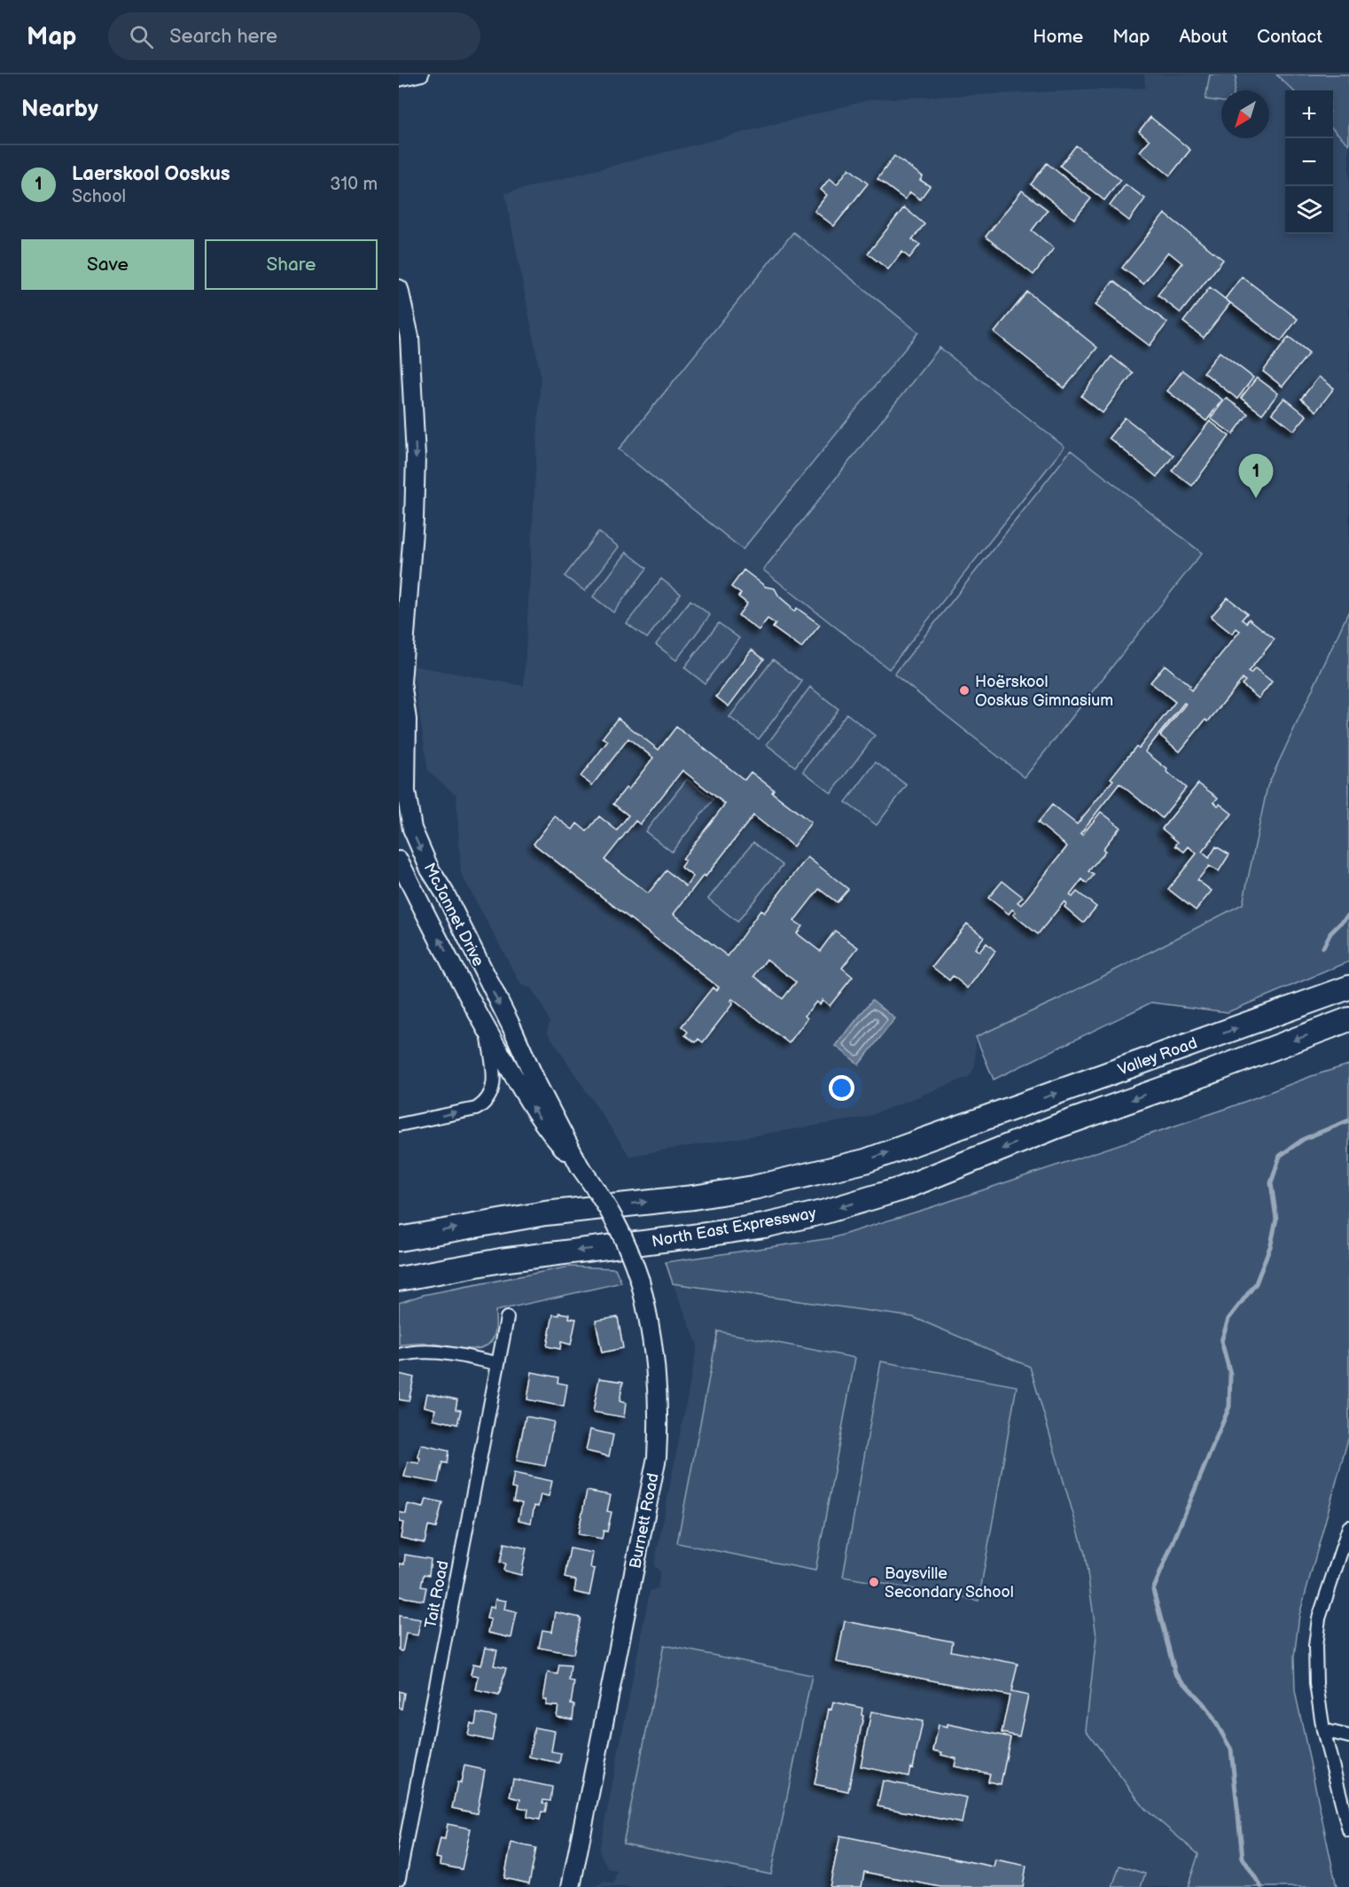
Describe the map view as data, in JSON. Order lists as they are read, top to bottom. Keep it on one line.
{"streets":{"highway":["Valley Road","North East Expressway"],"street":["McJannet Drive","Burnett Road","Tait Road"]},"crossings":[["McJannet Drive","Burnett Road"],["Valley Road","North East Expressway"]],"one_way":["North East Expressway"],"places":["Hoërskool Ooskus Gimnasium","Baysville Secondary School"],"north":"bottom left","page":{"header":"Map","search":"Search here","nav":["Home","Map","About","Contact"],"heading":"Nearby","map_buttons":["+","−"],"list":[{"mark":"1","name":"Laerskool Ooskus","note":"School","value":"310 m"}],"buttons":["Save","Share"],"pins":"1"}}
